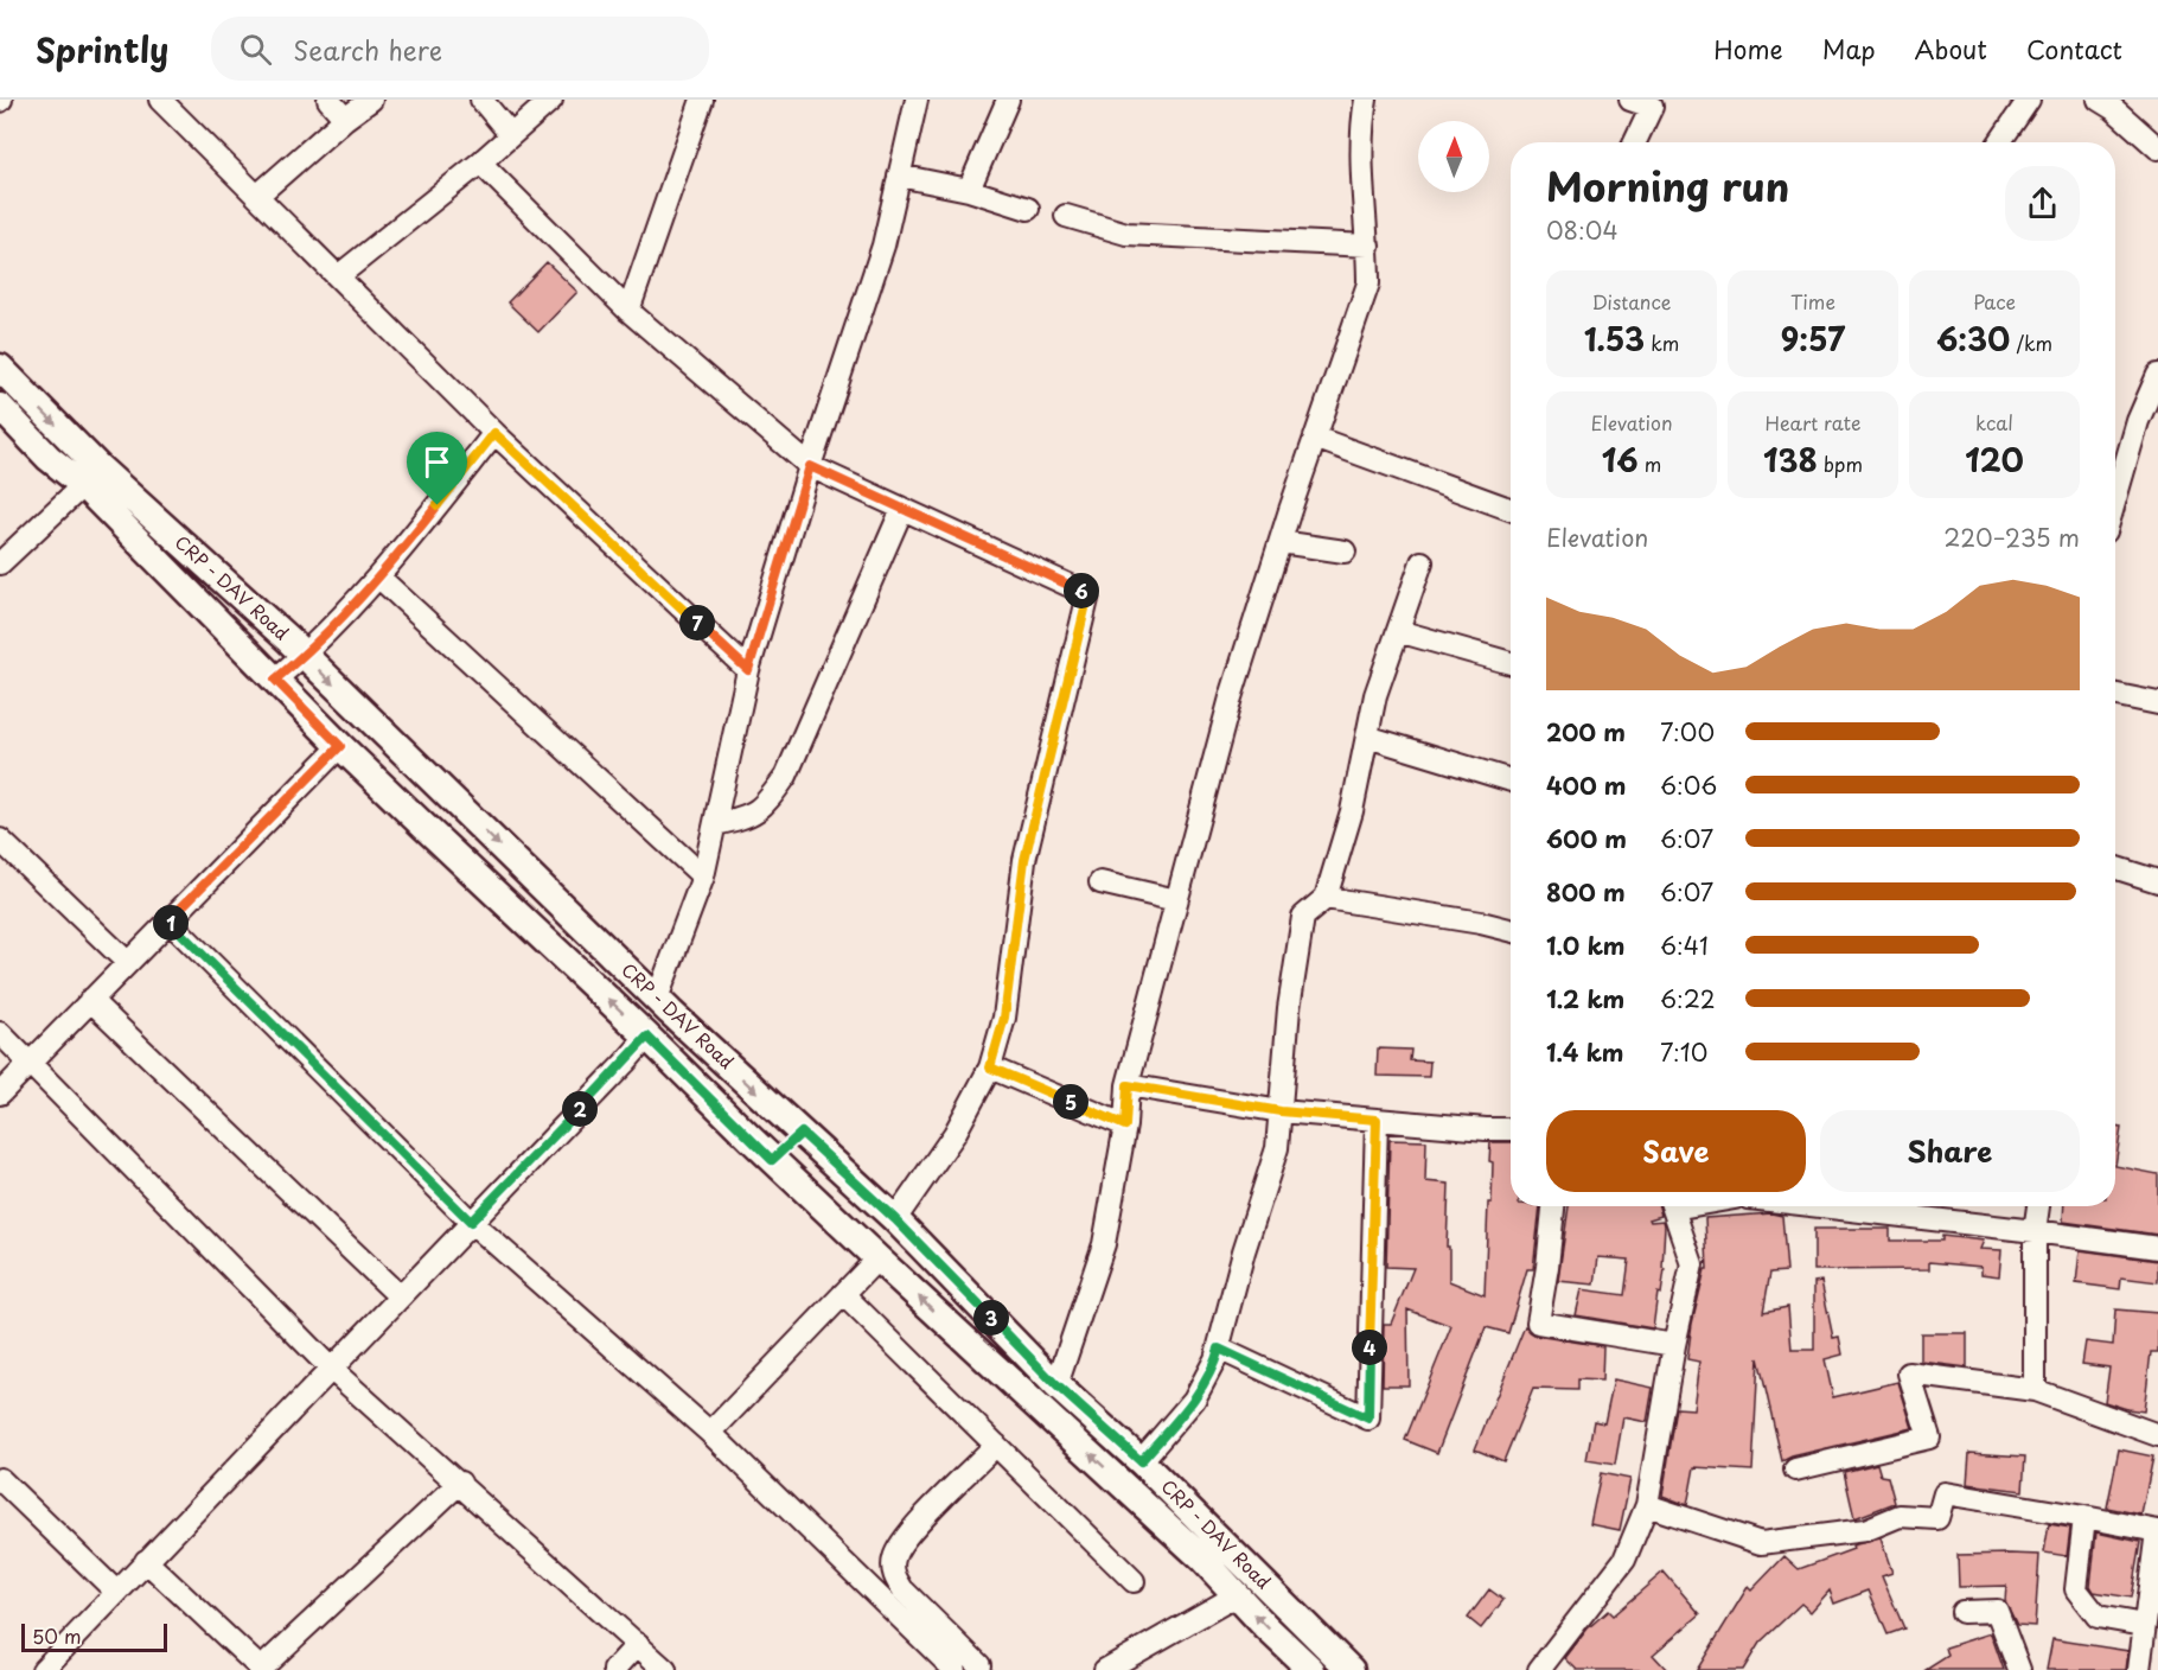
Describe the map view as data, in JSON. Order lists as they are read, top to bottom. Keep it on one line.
{"streets":{"street":["CRP - DAV Road"]},"scale_bar":"50 m","north":"top","page":{"header":"Sprintly","search":"Search here","nav":["Home","Map","About","Contact"],"heading":["Morning run","08:04"],"stats":[["Distance","1.53 km"],["Time","9:57"],["Pace","6:30 /km"],["Elevation","16 m"],["Heart rate","138 bpm"],["kcal","120"]],"chart":["Elevation","220–235 m"],"pins":["6","7","1","5","2","3","4"],"list":[{"name":"200 m","note":"7:00"},{"name":"400 m","note":"6:06"},{"name":"600 m","note":"6:07"},{"name":"800 m","note":"6:07"},{"name":"1.0 km","note":"6:41"},{"name":"1.2 km","note":"6:22"},{"name":"1.4 km","note":"7:10"}],"buttons":["Save","Share"],"scale":"50 m"}}
